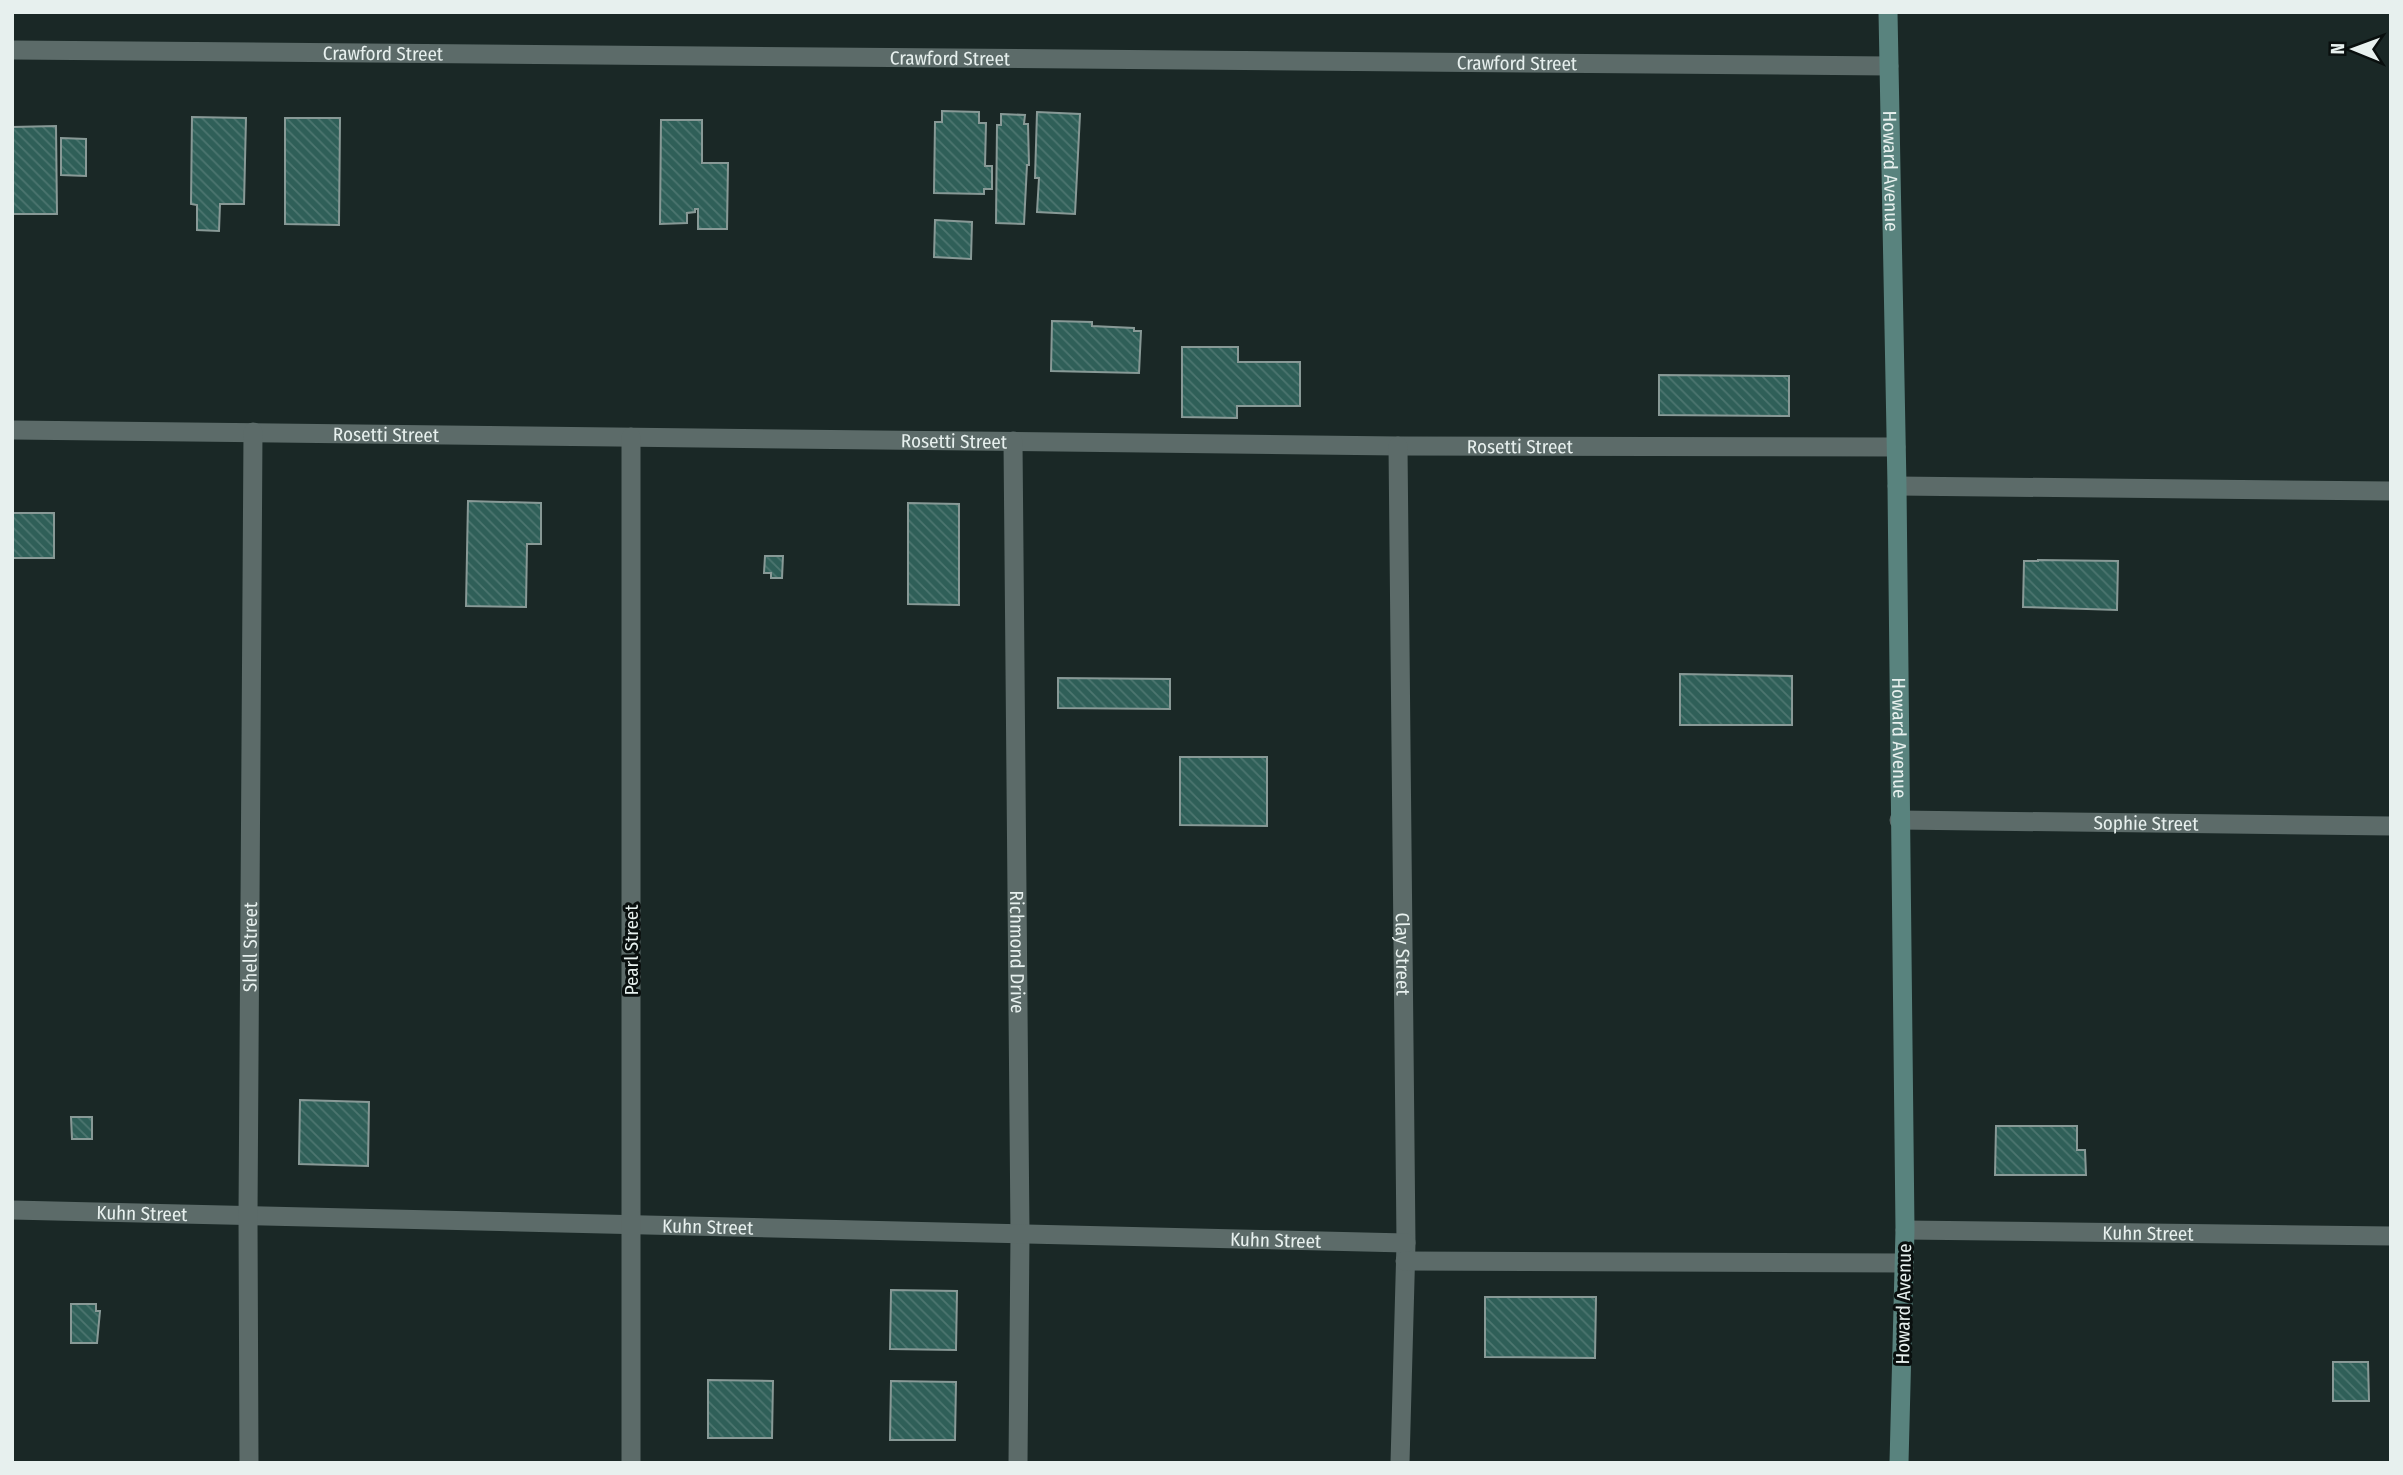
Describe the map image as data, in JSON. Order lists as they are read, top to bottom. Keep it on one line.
{"streets":{"main road":["Howard Avenue"],"street":["Crawford Street","Rosetti Street","Sophie Street","Shell Street","Pearl Street","Richmond Drive","Clay Street","Kuhn Street"]},"crossings":[["Crawford Street","Howard Avenue"],["Howard Avenue","Rosetti Street"],["Howard Avenue","Sophie Street"],["Howard Avenue","Kuhn Street"],["Rosetti Street","Shell Street"],["Rosetti Street","Pearl Street"],["Rosetti Street","Richmond Drive"],["Rosetti Street","Clay Street"],["Shell Street","Kuhn Street"],["Pearl Street","Kuhn Street"],["Richmond Drive","Kuhn Street"],["Clay Street","Kuhn Street"]],"north":"left"}
